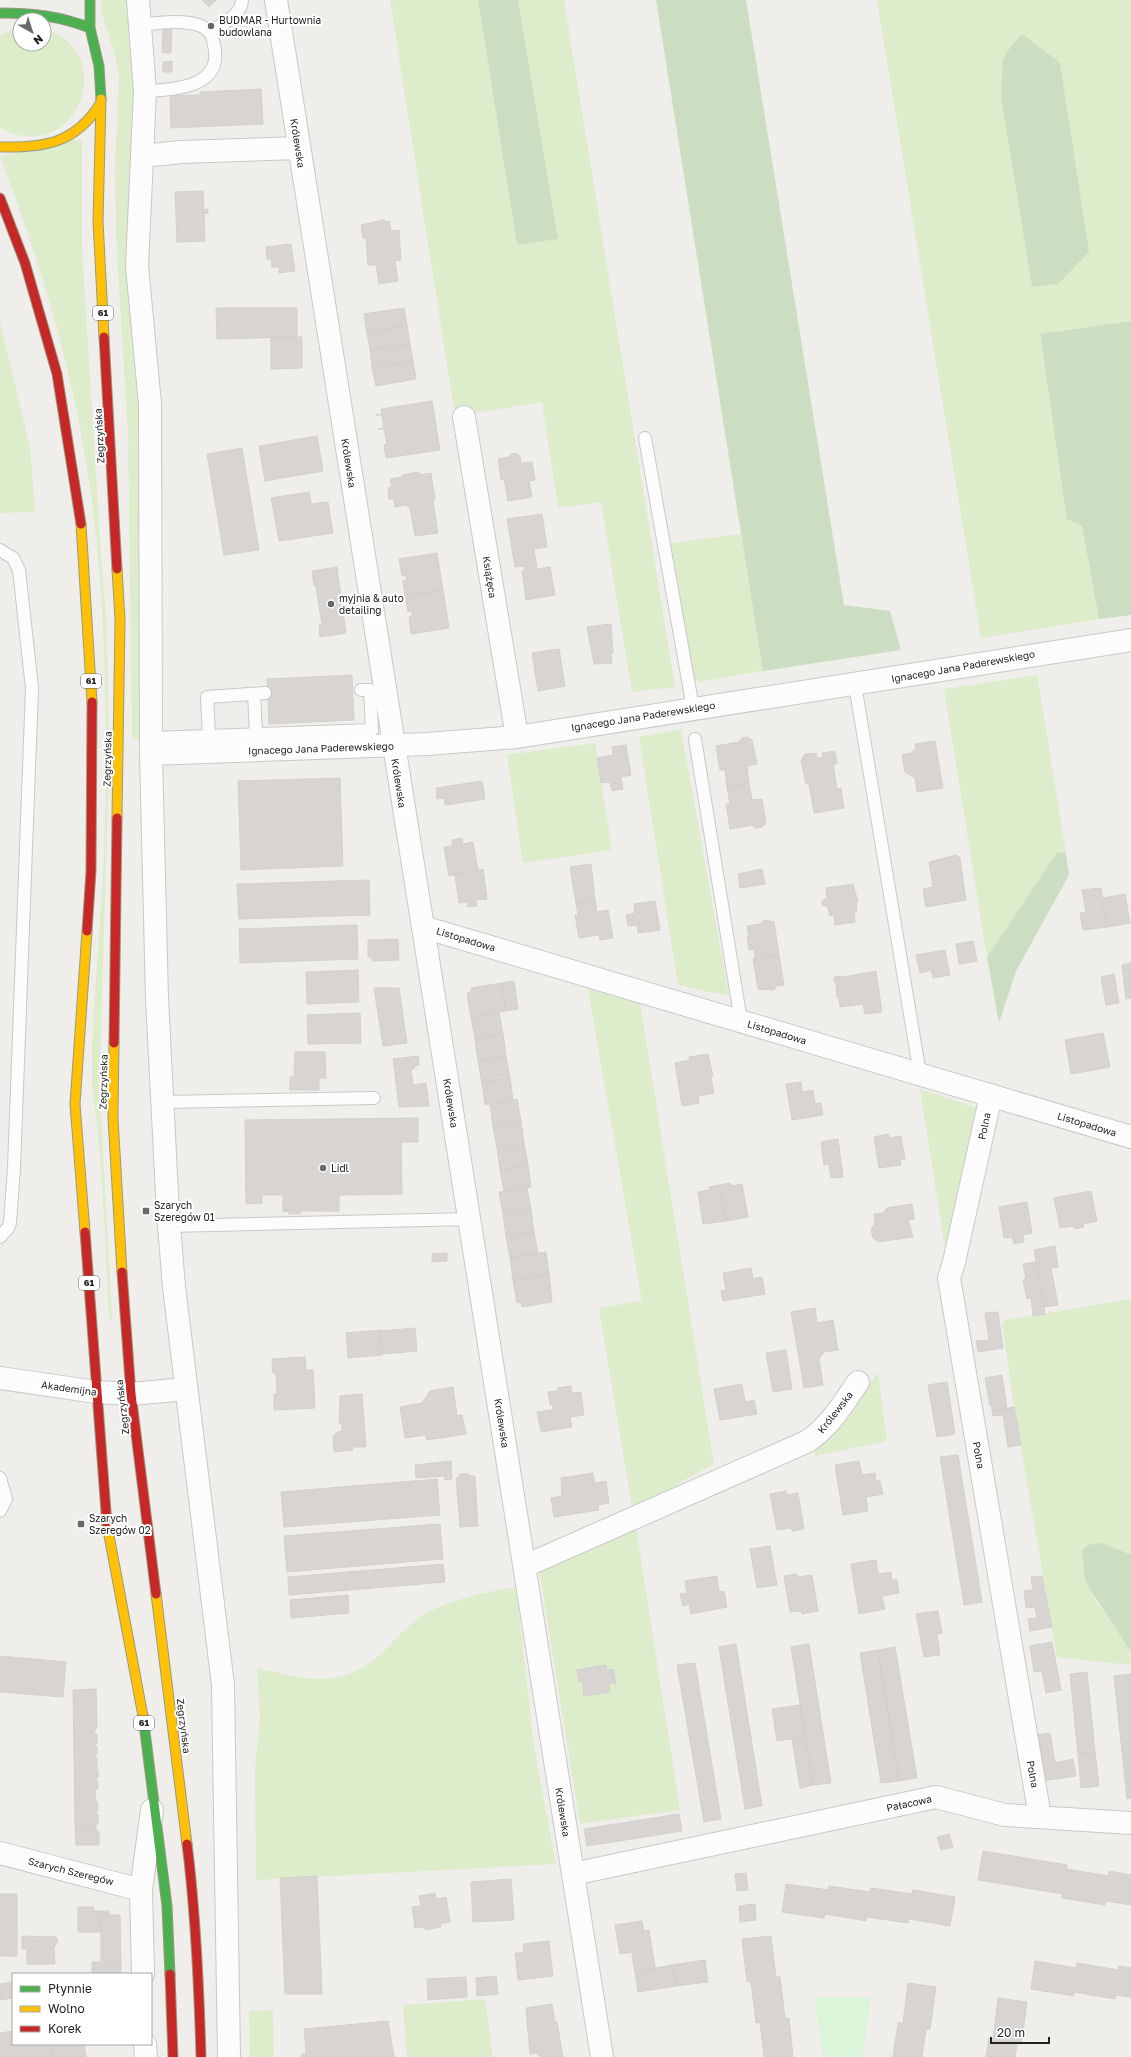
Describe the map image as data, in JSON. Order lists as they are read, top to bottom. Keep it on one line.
{"streets":{"main road":["61","Zegrzyńska"],"street":["Królewska","Książęca","Ignacego Jana Paderewskiego","Listopadowa","Polna","Akademijna","Pałacowa","Szarych Szeregów"]},"crossings":[["Królewska","Ignacego Jana Paderewskiego"],["Królewska","Listopadowa"],["Królewska","Pałacowa"],["Zegrzyńska","Akademijna"],["Książęca","Ignacego Jana Paderewskiego"],["Listopadowa","Polna"],["Polna","Pałacowa"]],"places":{"other":["BUDMAR - Hurtownia budowlana","myjnia & auto detailing","Lidl"],"transit":["Szarych Szeregów 01","Szarych Szeregów 02"]},"legend":["Płynnie","Wolno","Korek"],"scale_bar":"20 m","north":"bottom right"}
